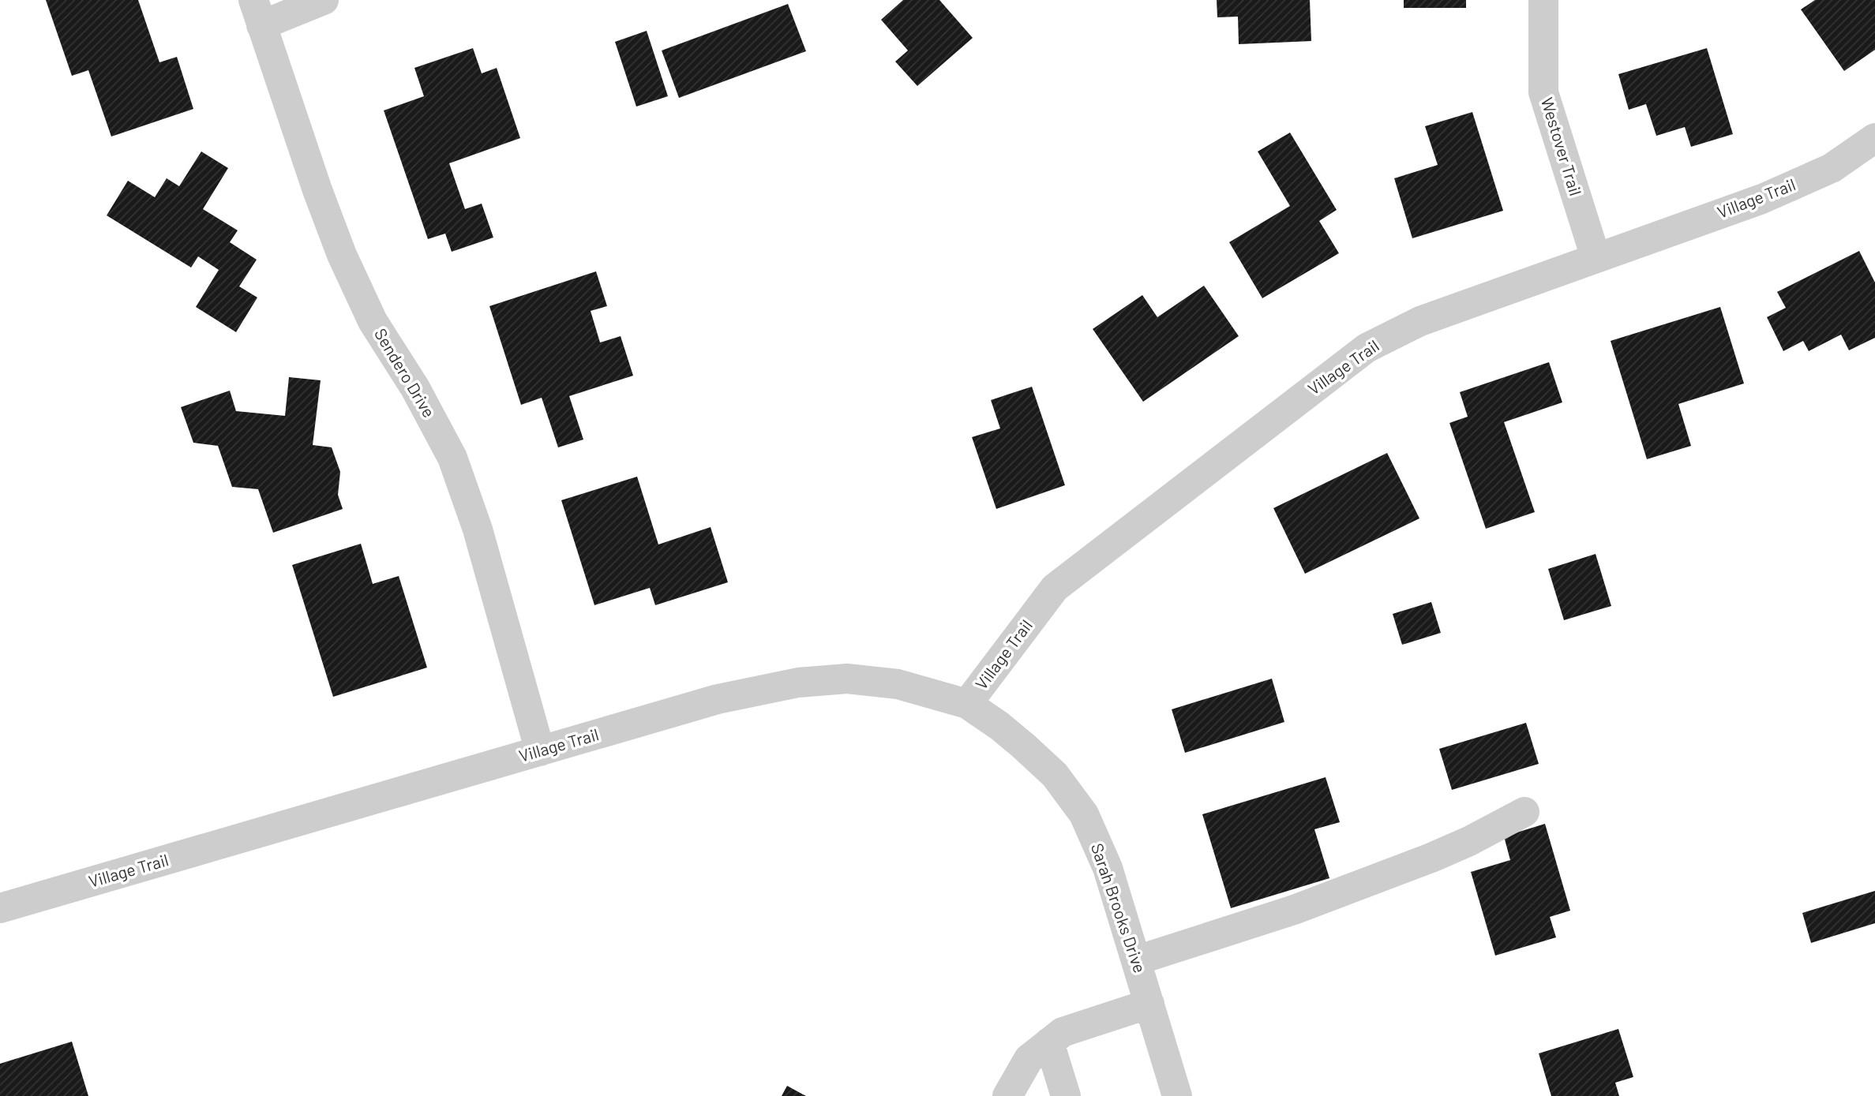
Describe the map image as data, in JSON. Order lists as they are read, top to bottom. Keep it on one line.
{"streets":{"street":["Westover Trail","Village Trail","Sendero Drive","Sarah Brooks Drive"]},"crossings":[["Westover Trail","Village Trail"],["Village Trail","Sendero Drive"],["Village Trail","Sarah Brooks Drive"]]}
